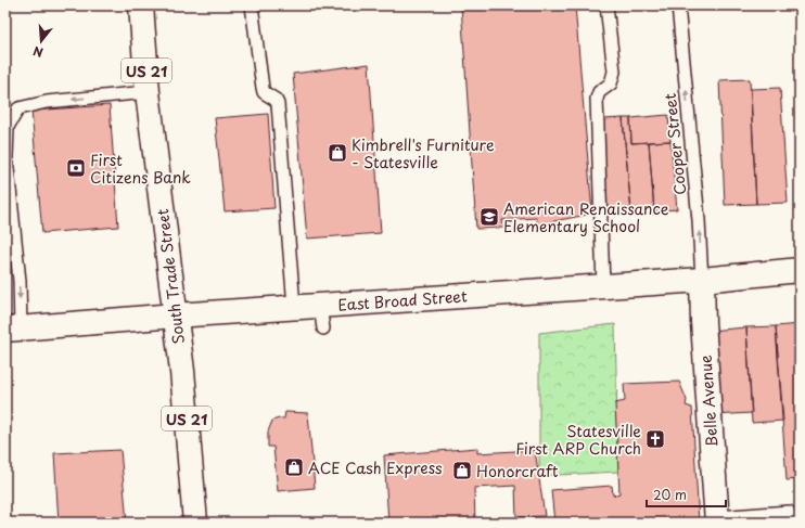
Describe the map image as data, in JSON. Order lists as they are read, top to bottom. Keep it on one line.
{"streets":{"street":["US 21","South Trade Street","East Broad Street","Belle Avenue"],"lane":["Cooper Street"]},"crossings":[["Cooper Street","East Broad Street"],["Cooper Street","Belle Avenue"],["South Trade Street","East Broad Street"],["East Broad Street","Belle Avenue"]],"places":{"shop":["Kimbrell's Furniture - Statesville","ACE Cash Express","Honorcraft"],"bank":["First Citizens Bank"],"school or university":["American Renaissance Elementary School"],"church":["Statesville First ARP Church"]},"scale_bar":"20 m","north":"bottom"}
